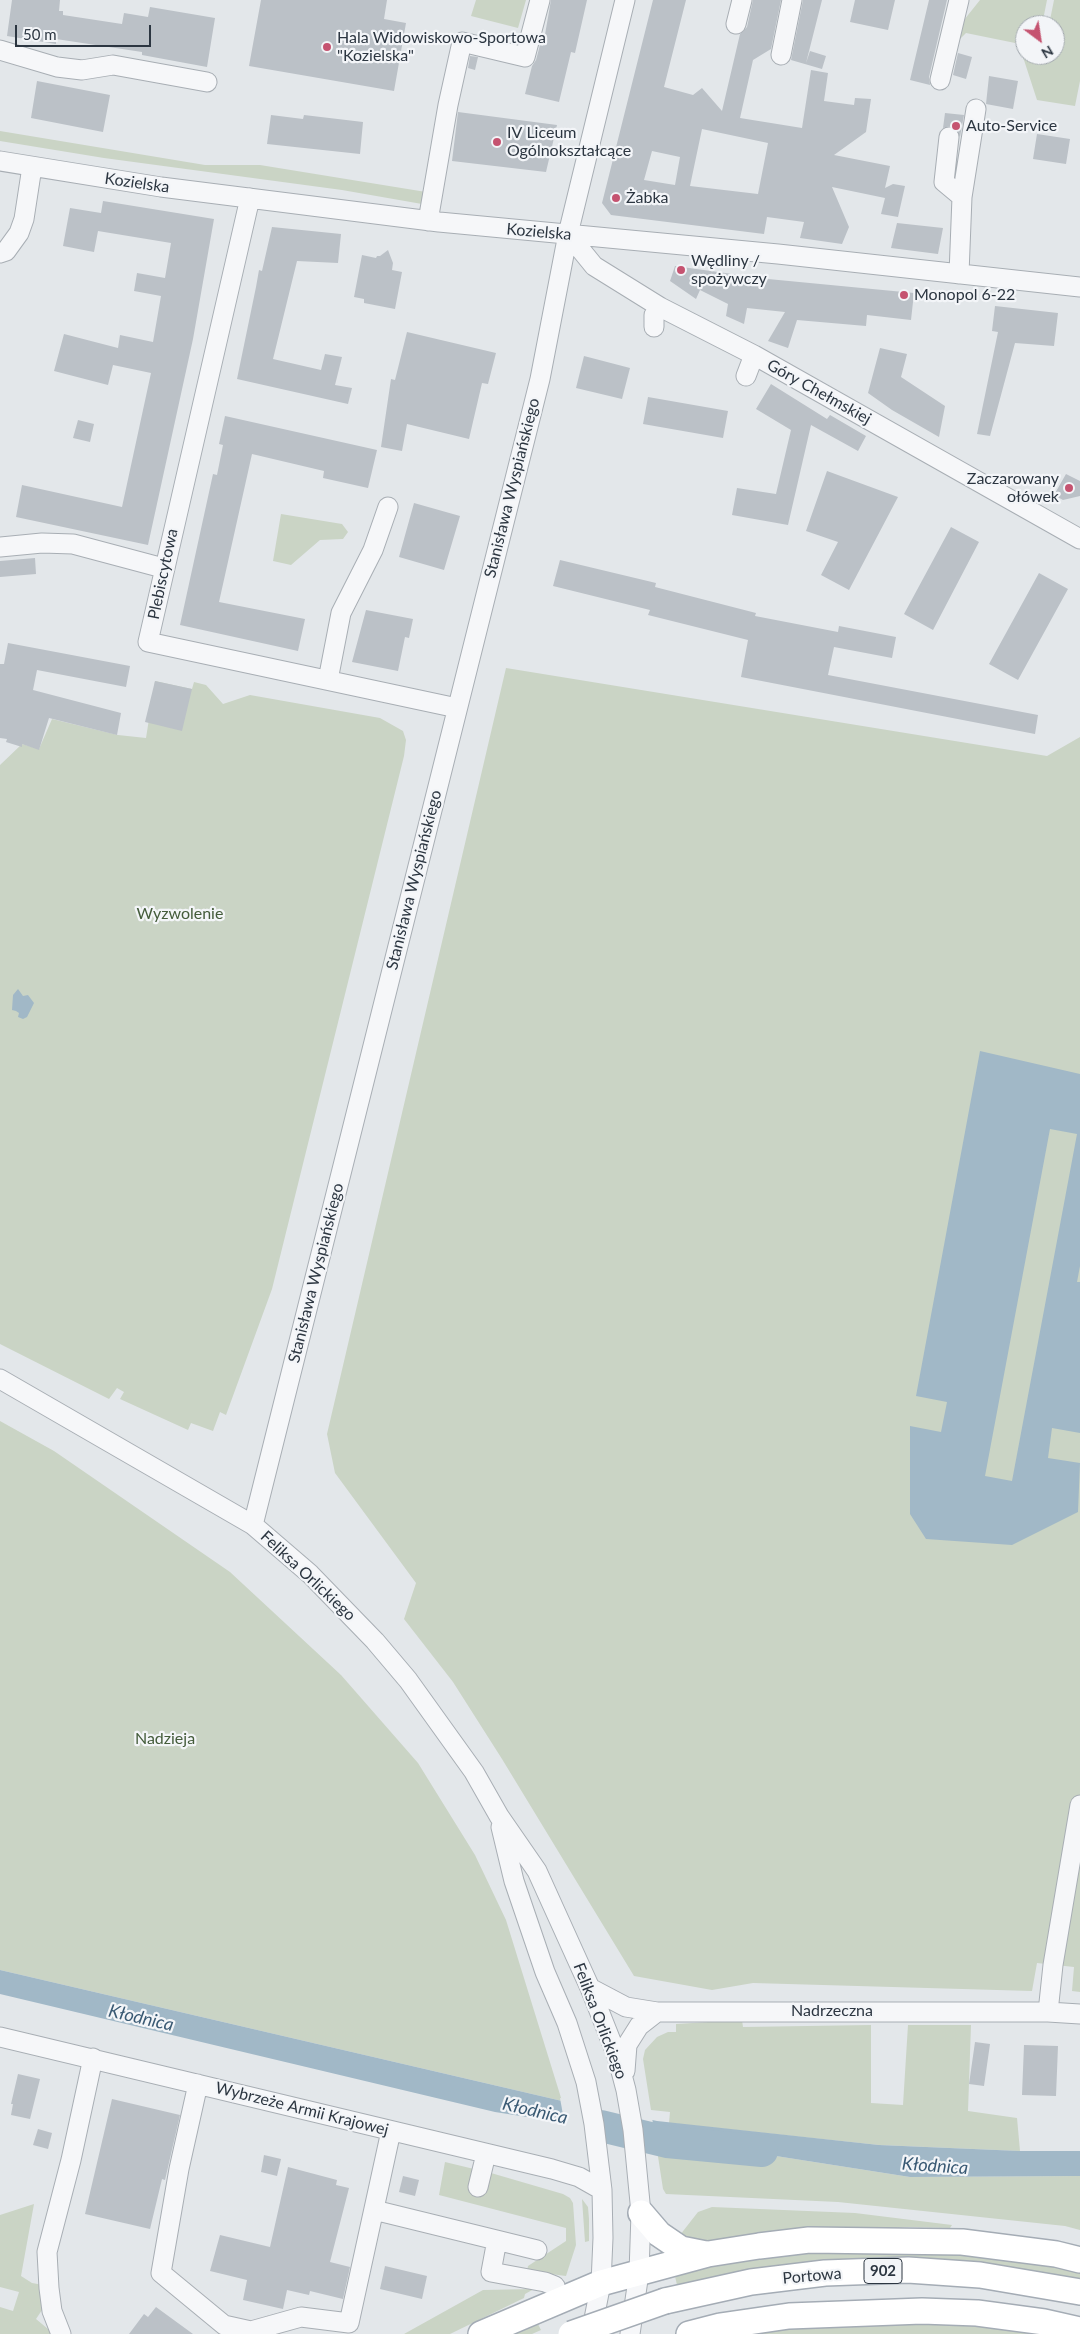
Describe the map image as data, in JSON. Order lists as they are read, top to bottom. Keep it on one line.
{"streets":{"main road":["902","Portowa"],"street":["Kozielska","Góry Chełmskiej","Stanisława Wyspiańskiego","Plebiscytowa","Feliksa Orlickiego","Nadrzeczna","Wybrzeże Armii Krajowej"]},"crossings":[["Kozielska","Góry Chełmskiej"],["Kozielska","Stanisława Wyspiańskiego"],["Kozielska","Plebiscytowa"],["Góry Chełmskiej","Stanisława Wyspiańskiego"],["Stanisława Wyspiańskiego","Plebiscytowa"],["Stanisława Wyspiańskiego","Feliksa Orlickiego"],["Feliksa Orlickiego","Nadrzeczna"],["Feliksa Orlickiego","Wybrzeże Armii Krajowej"]],"water":["Kłodnica"],"parks":["Wyzwolenie","Nadzieja"],"places":["Hala Widowiskowo-Sportowa \"Kozielska\"","Auto-Service","IV Liceum Ogólnokształcące","Żabka","Wędliny / spożywczy","Monopol 6-22","Zaczarowany ołówek"],"scale_bar":"50 m","north":"bottom right"}
